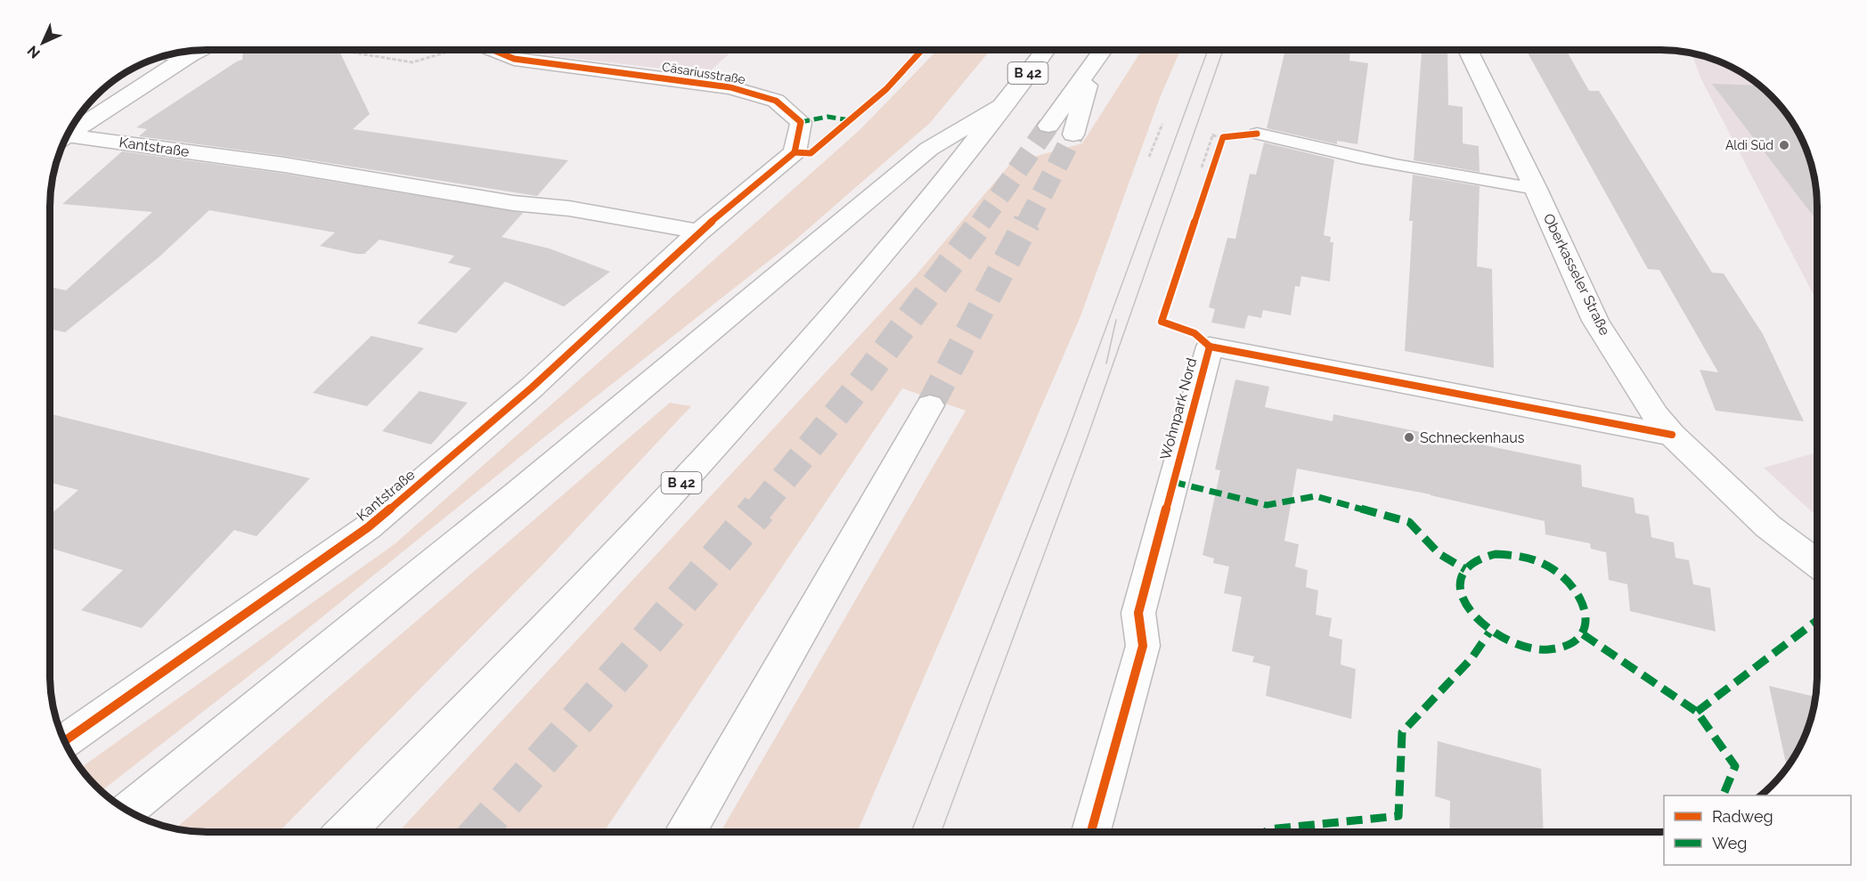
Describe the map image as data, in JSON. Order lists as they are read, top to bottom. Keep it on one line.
{"streets":{"main road":["Cäsariusstraße","B 42","Kantstraße","Oberkasseler Straße","Wohnpark Nord"]},"crossings":[["Cäsariusstraße","Kantstraße"],["Oberkasseler Straße","Wohnpark Nord"]],"places":["Aldi Süd","Schneckenhaus"],"legend":["Radweg","Weg"],"north":"bottom left"}
